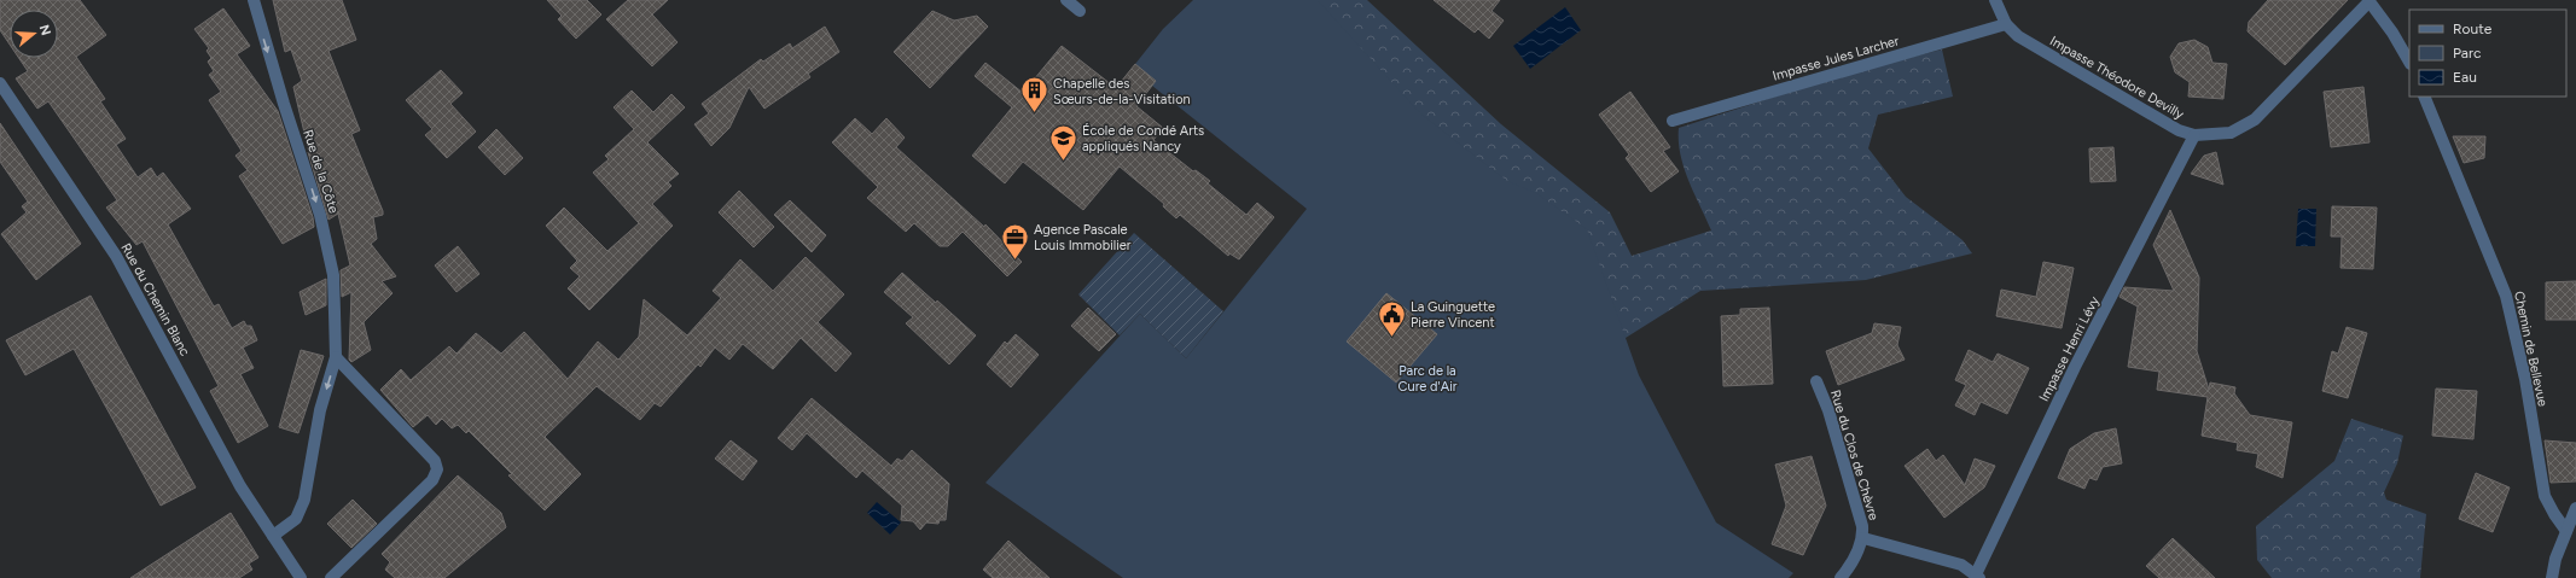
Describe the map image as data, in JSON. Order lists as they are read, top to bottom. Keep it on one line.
{"streets":{"street":["Impasse Jules Larcher","Impasse Théodore Devilly","Rue de la Côte","Rue du Chemin Blanc","Impasse Henri Lévy","Chemin de Bellevue","Rue du Clos de Chèvre"]},"crossings":[["Impasse Jules Larcher","Impasse Théodore Devilly"],["Impasse Théodore Devilly","Impasse Henri Lévy"],["Rue de la Côte","Rue du Chemin Blanc"],["Impasse Henri Lévy","Rue du Clos de Chèvre"]],"one_way":["Rue de la Côte"],"parks":["Parc de la Cure d'Air"],"places":{"building":["Chapelle des Sœurs-de-la-Visitation"],"school or university":["École de Condé Arts appliqués Nancy"],"office":["Agence Pascale Louis Immobilier"],"public building":["La Guinguette Pierre Vincent"]},"legend":["Route","Parc","Eau"],"north":"right"}
